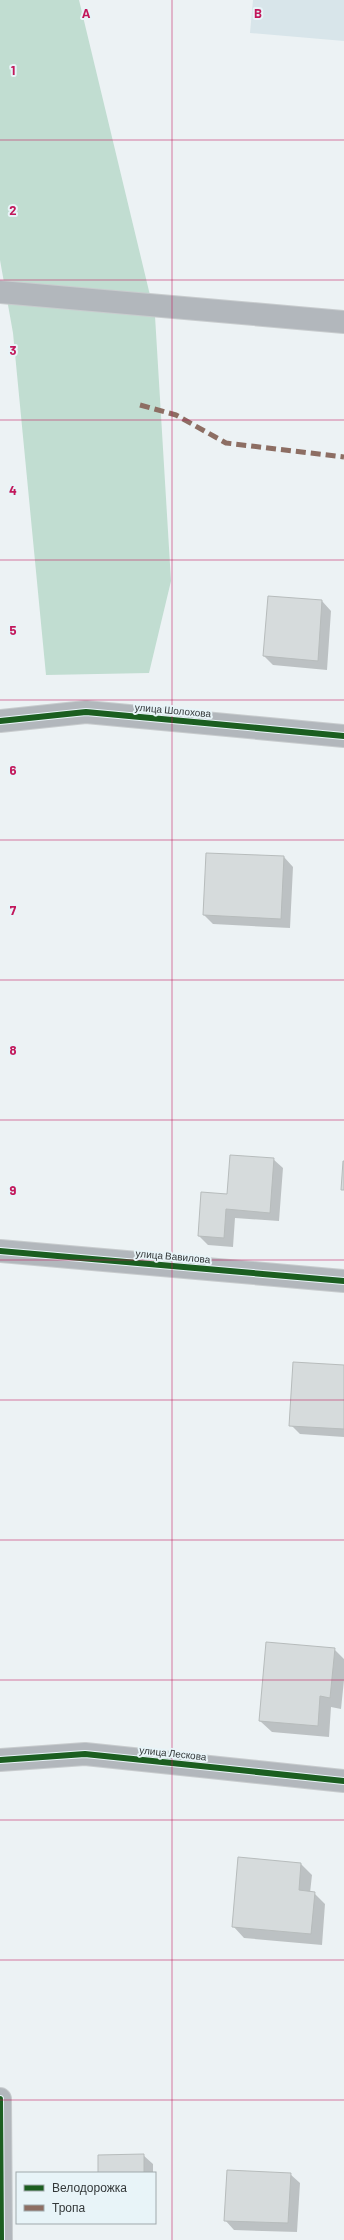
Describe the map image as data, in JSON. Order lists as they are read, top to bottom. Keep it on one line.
{"streets":{"street":["улица Шолохова","улица Вавилова","улица Лескова"]},"legend":["Велодорожка","Тропа"],"grid":{"columns":["A","B"],"rows":["1","2","3","4","5","6","7","8","9"]}}
